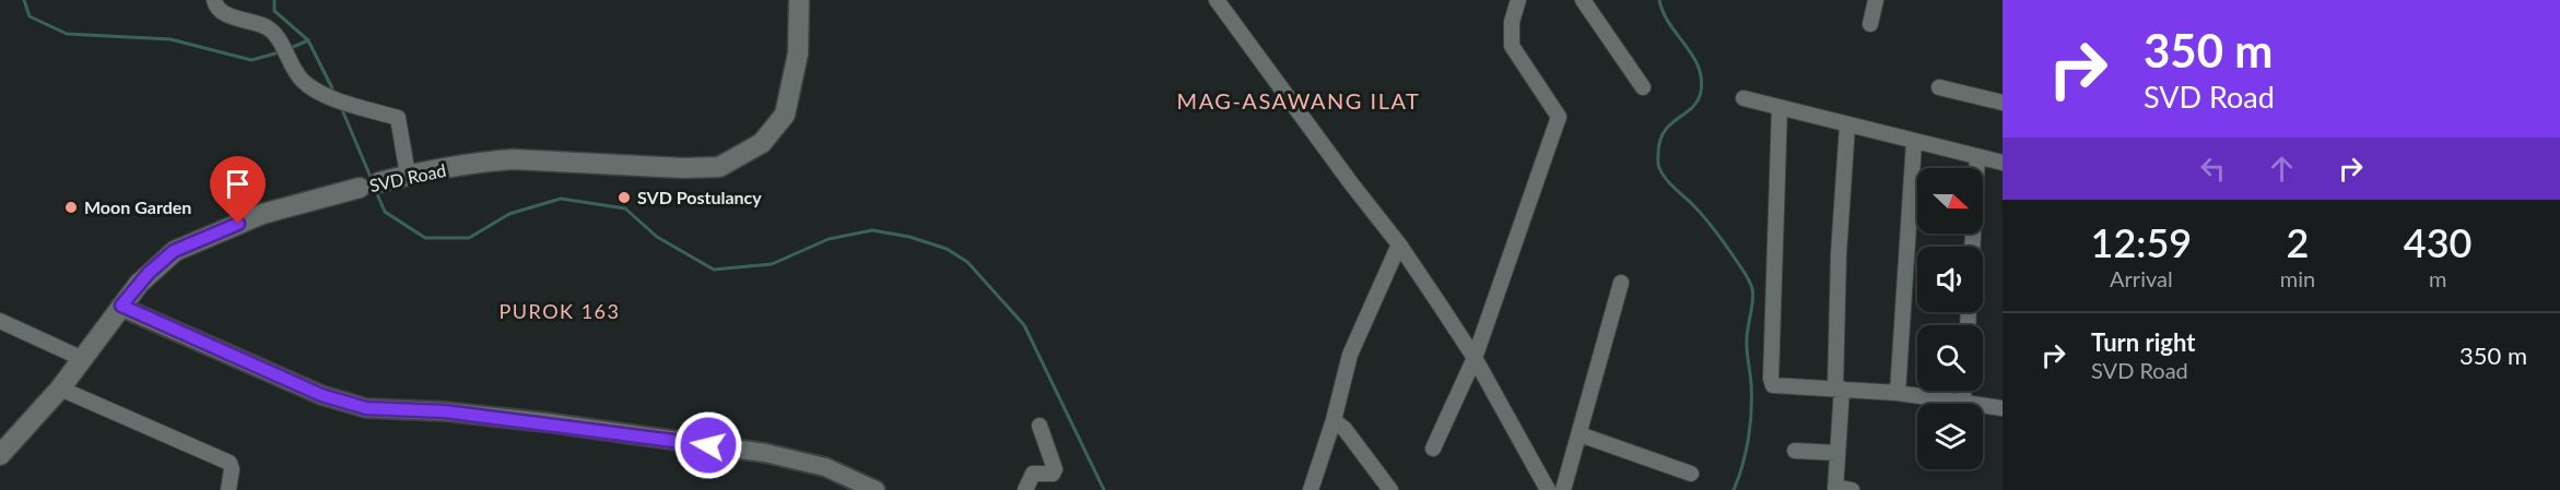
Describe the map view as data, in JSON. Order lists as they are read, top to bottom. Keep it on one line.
{"streets":{"main road":["SVD Road"]},"districts":["MAG-ASAWANG ILAT","PUROK 163"],"places":["SVD Postulancy","Moon Garden"],"north":"right","page":{"turn":["350 m","SVD Road"],"eta":["12:59","Arrival","2","min","430","m"],"list":[{"name":"Turn right","note":"SVD Road","value":"350 m"}]}}
